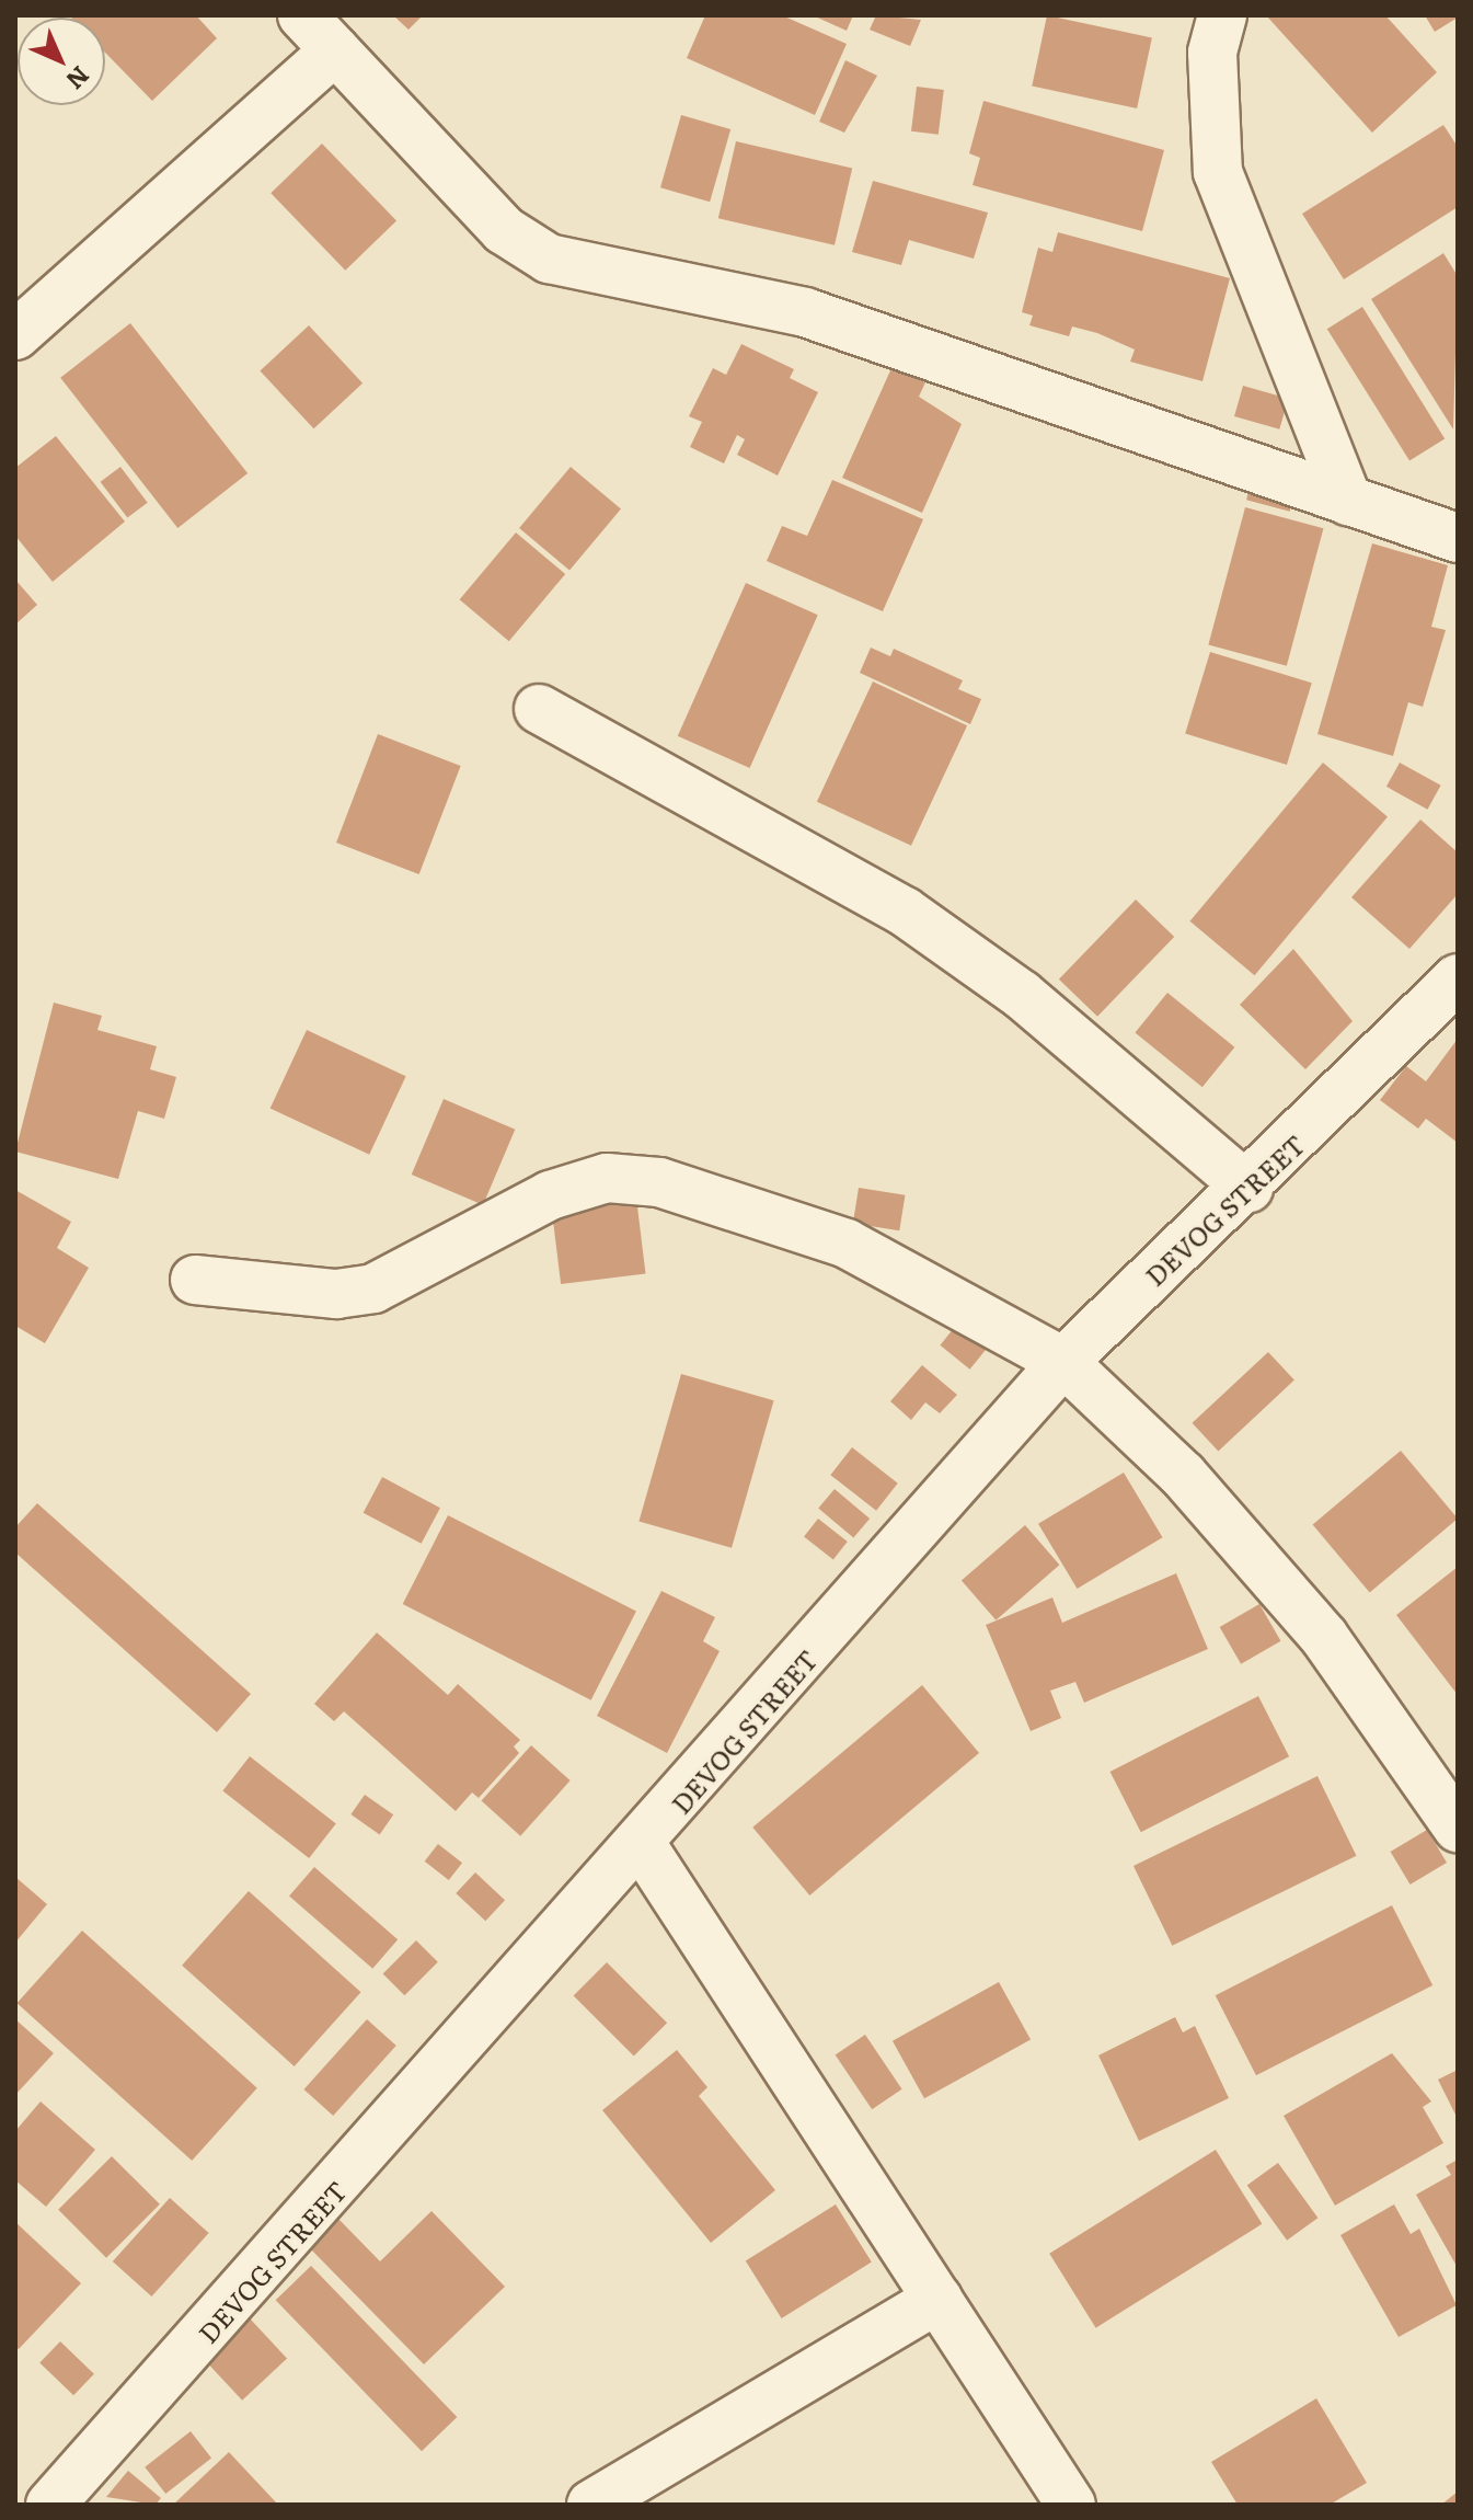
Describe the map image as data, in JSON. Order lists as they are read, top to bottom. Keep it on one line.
{"streets":{"street":["DEVOG STREET"]},"north":"bottom right"}
